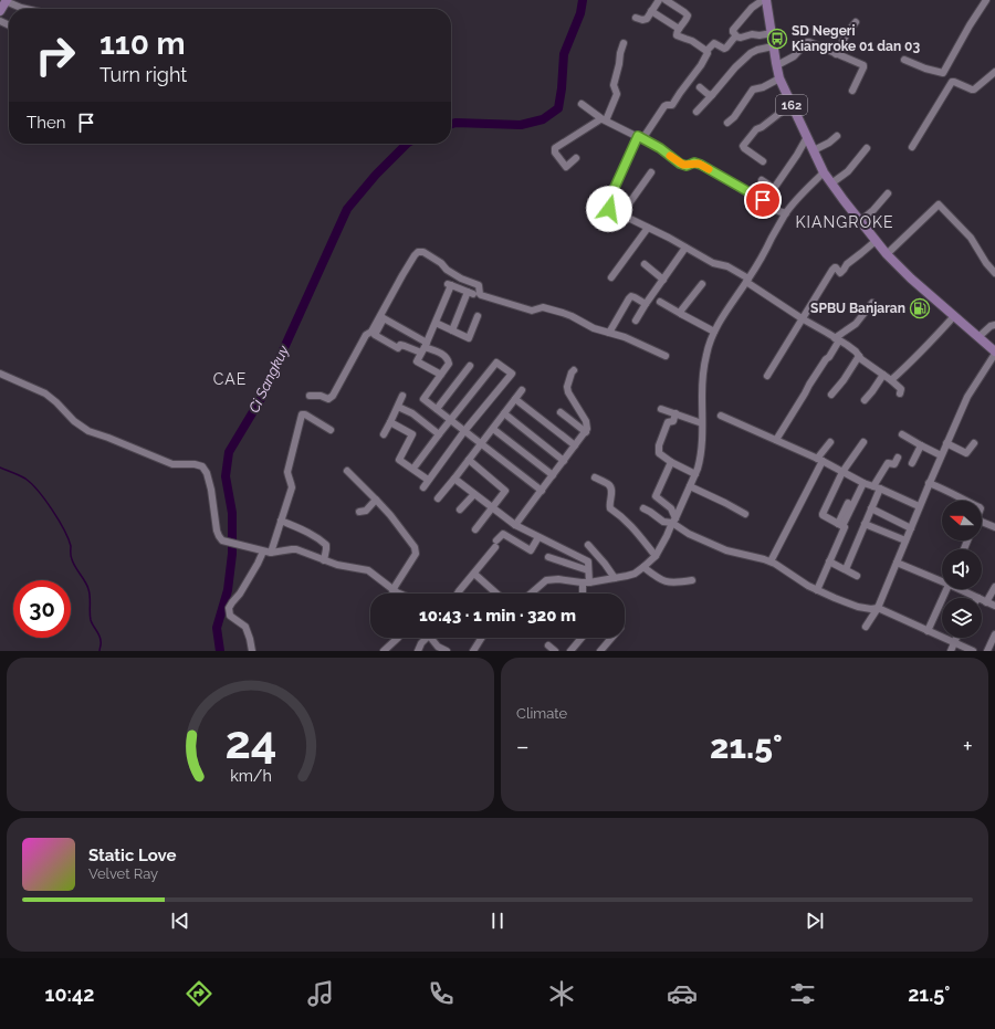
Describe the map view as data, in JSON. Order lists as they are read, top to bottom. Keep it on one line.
{"streets":{"main road":["162"]},"districts":["KIANGROKE","CAE"],"water":["Ci Sangkuy"],"places":{"bus stop":["SD Negeri Kiangroke 01 dan 03"],"fuel station":["SPBU Banjaran"]},"north":"left","page":{"turn":["110 m","Turn right"],"then":"Then","limit":"30","trip":"10:43 · 1 min · 320 m","tile":"Climate","heat":["−","21.5°","+"],"song":["Static Love","Velvet Ray"],"tabs":["10:42","21.5°"],"gauge":["24","km/h"]}}
